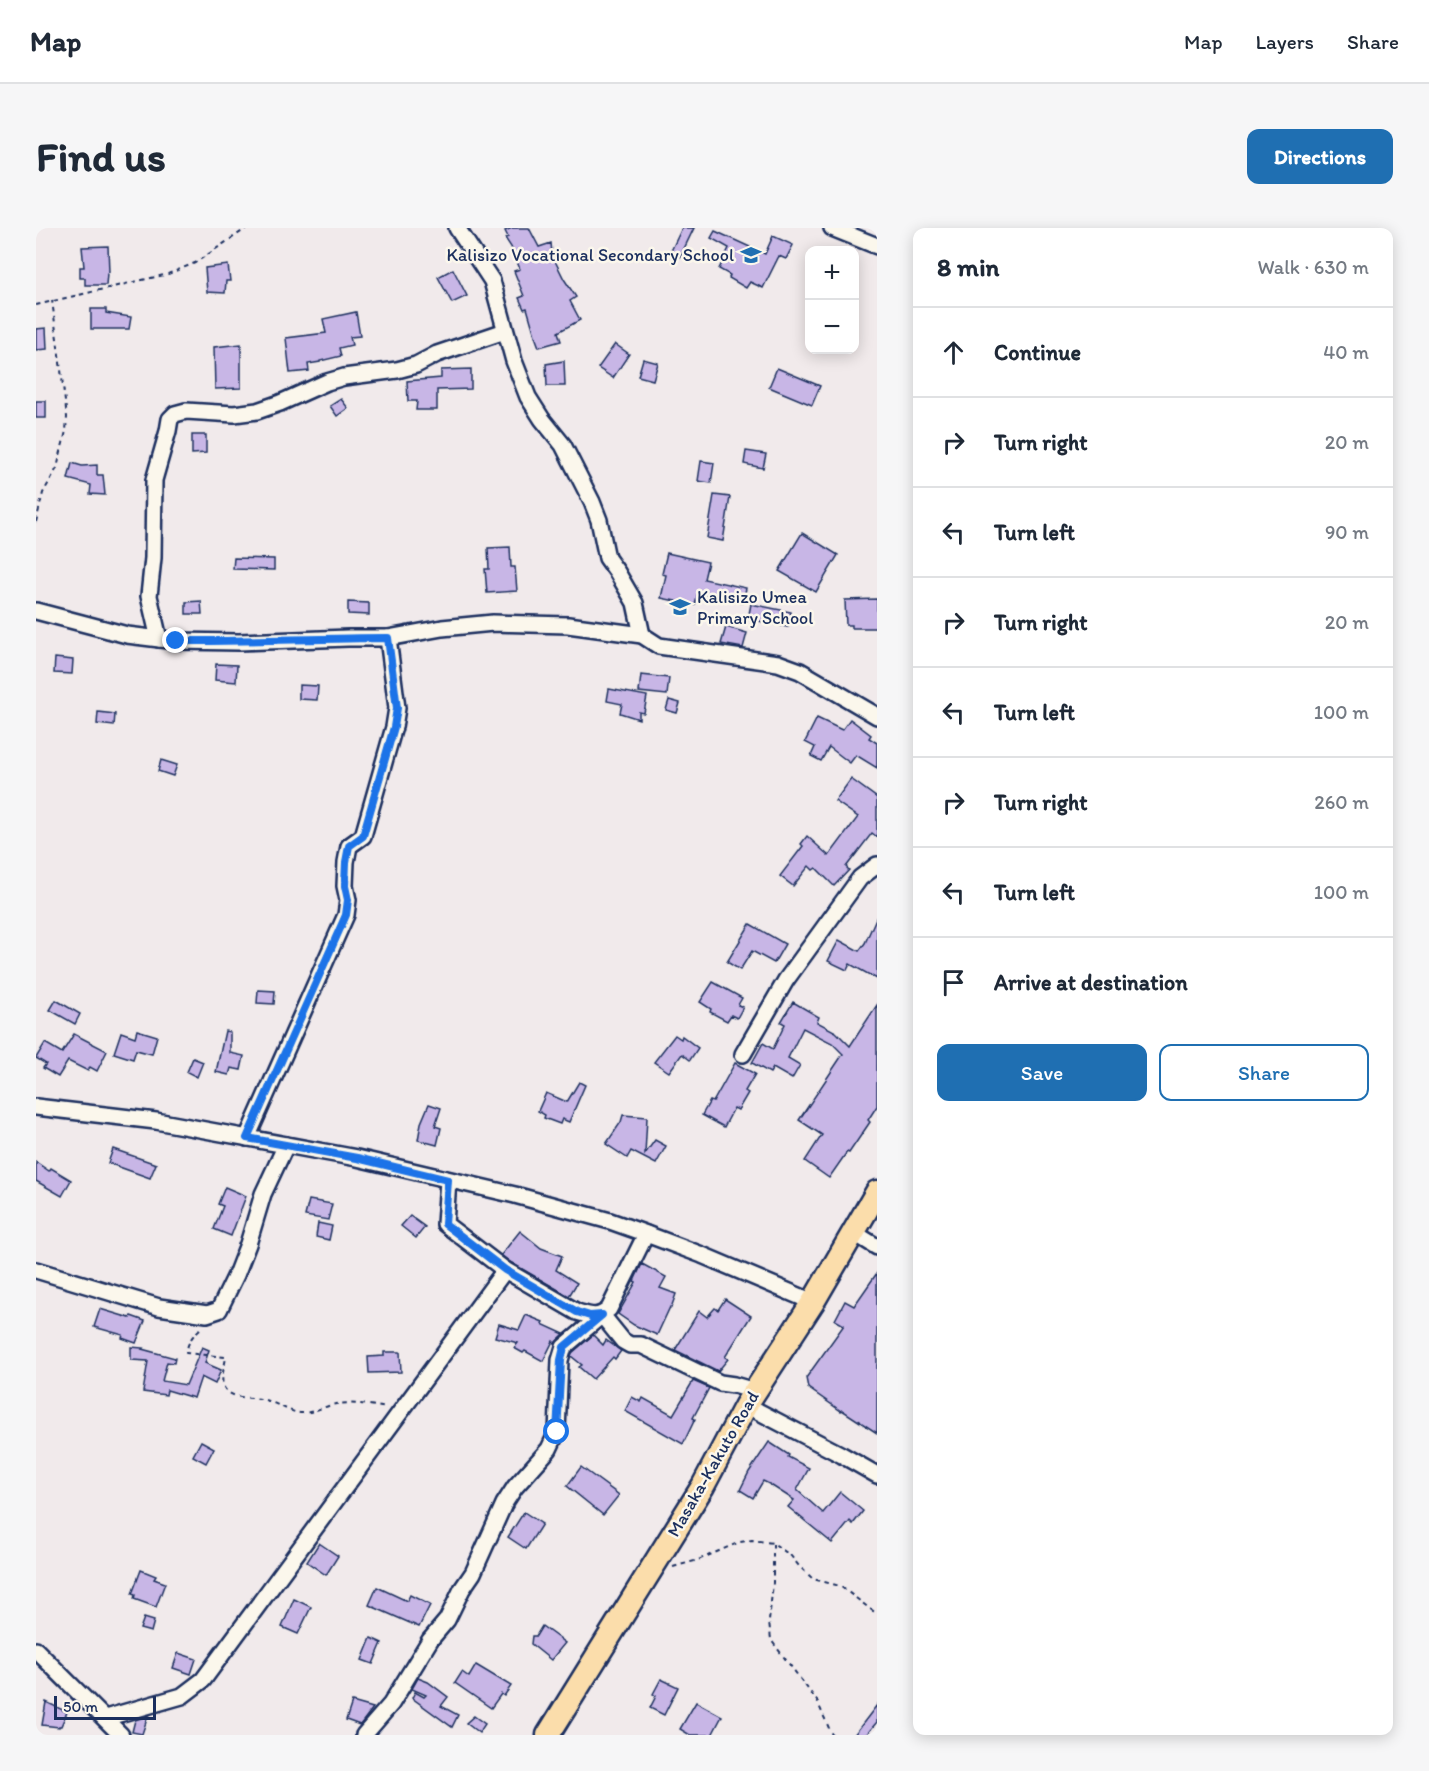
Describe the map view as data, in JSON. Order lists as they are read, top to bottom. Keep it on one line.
{"streets":{"highway":["Masaka-Kakuto Road"]},"places":{"school or university":["Kalisizo Vocational Secondary School","Kalisizo Umea Primary School"]},"scale_bar":"50 m","page":{"header":"Map","nav":["Map","Layers","Share"],"buttons":["Directions",["Save","Share"]],"title":"Find us","heading":["8 min","Walk · 630 m"],"map_buttons":["+","−"],"list":[["Continue","40 m"],["Turn right","20 m"],["Turn left","90 m"],["Turn right","20 m"],["Turn left","100 m"],["Turn right","260 m"],["Turn left","100 m"],"Arrive at destination"],"scale":"50 m"}}
